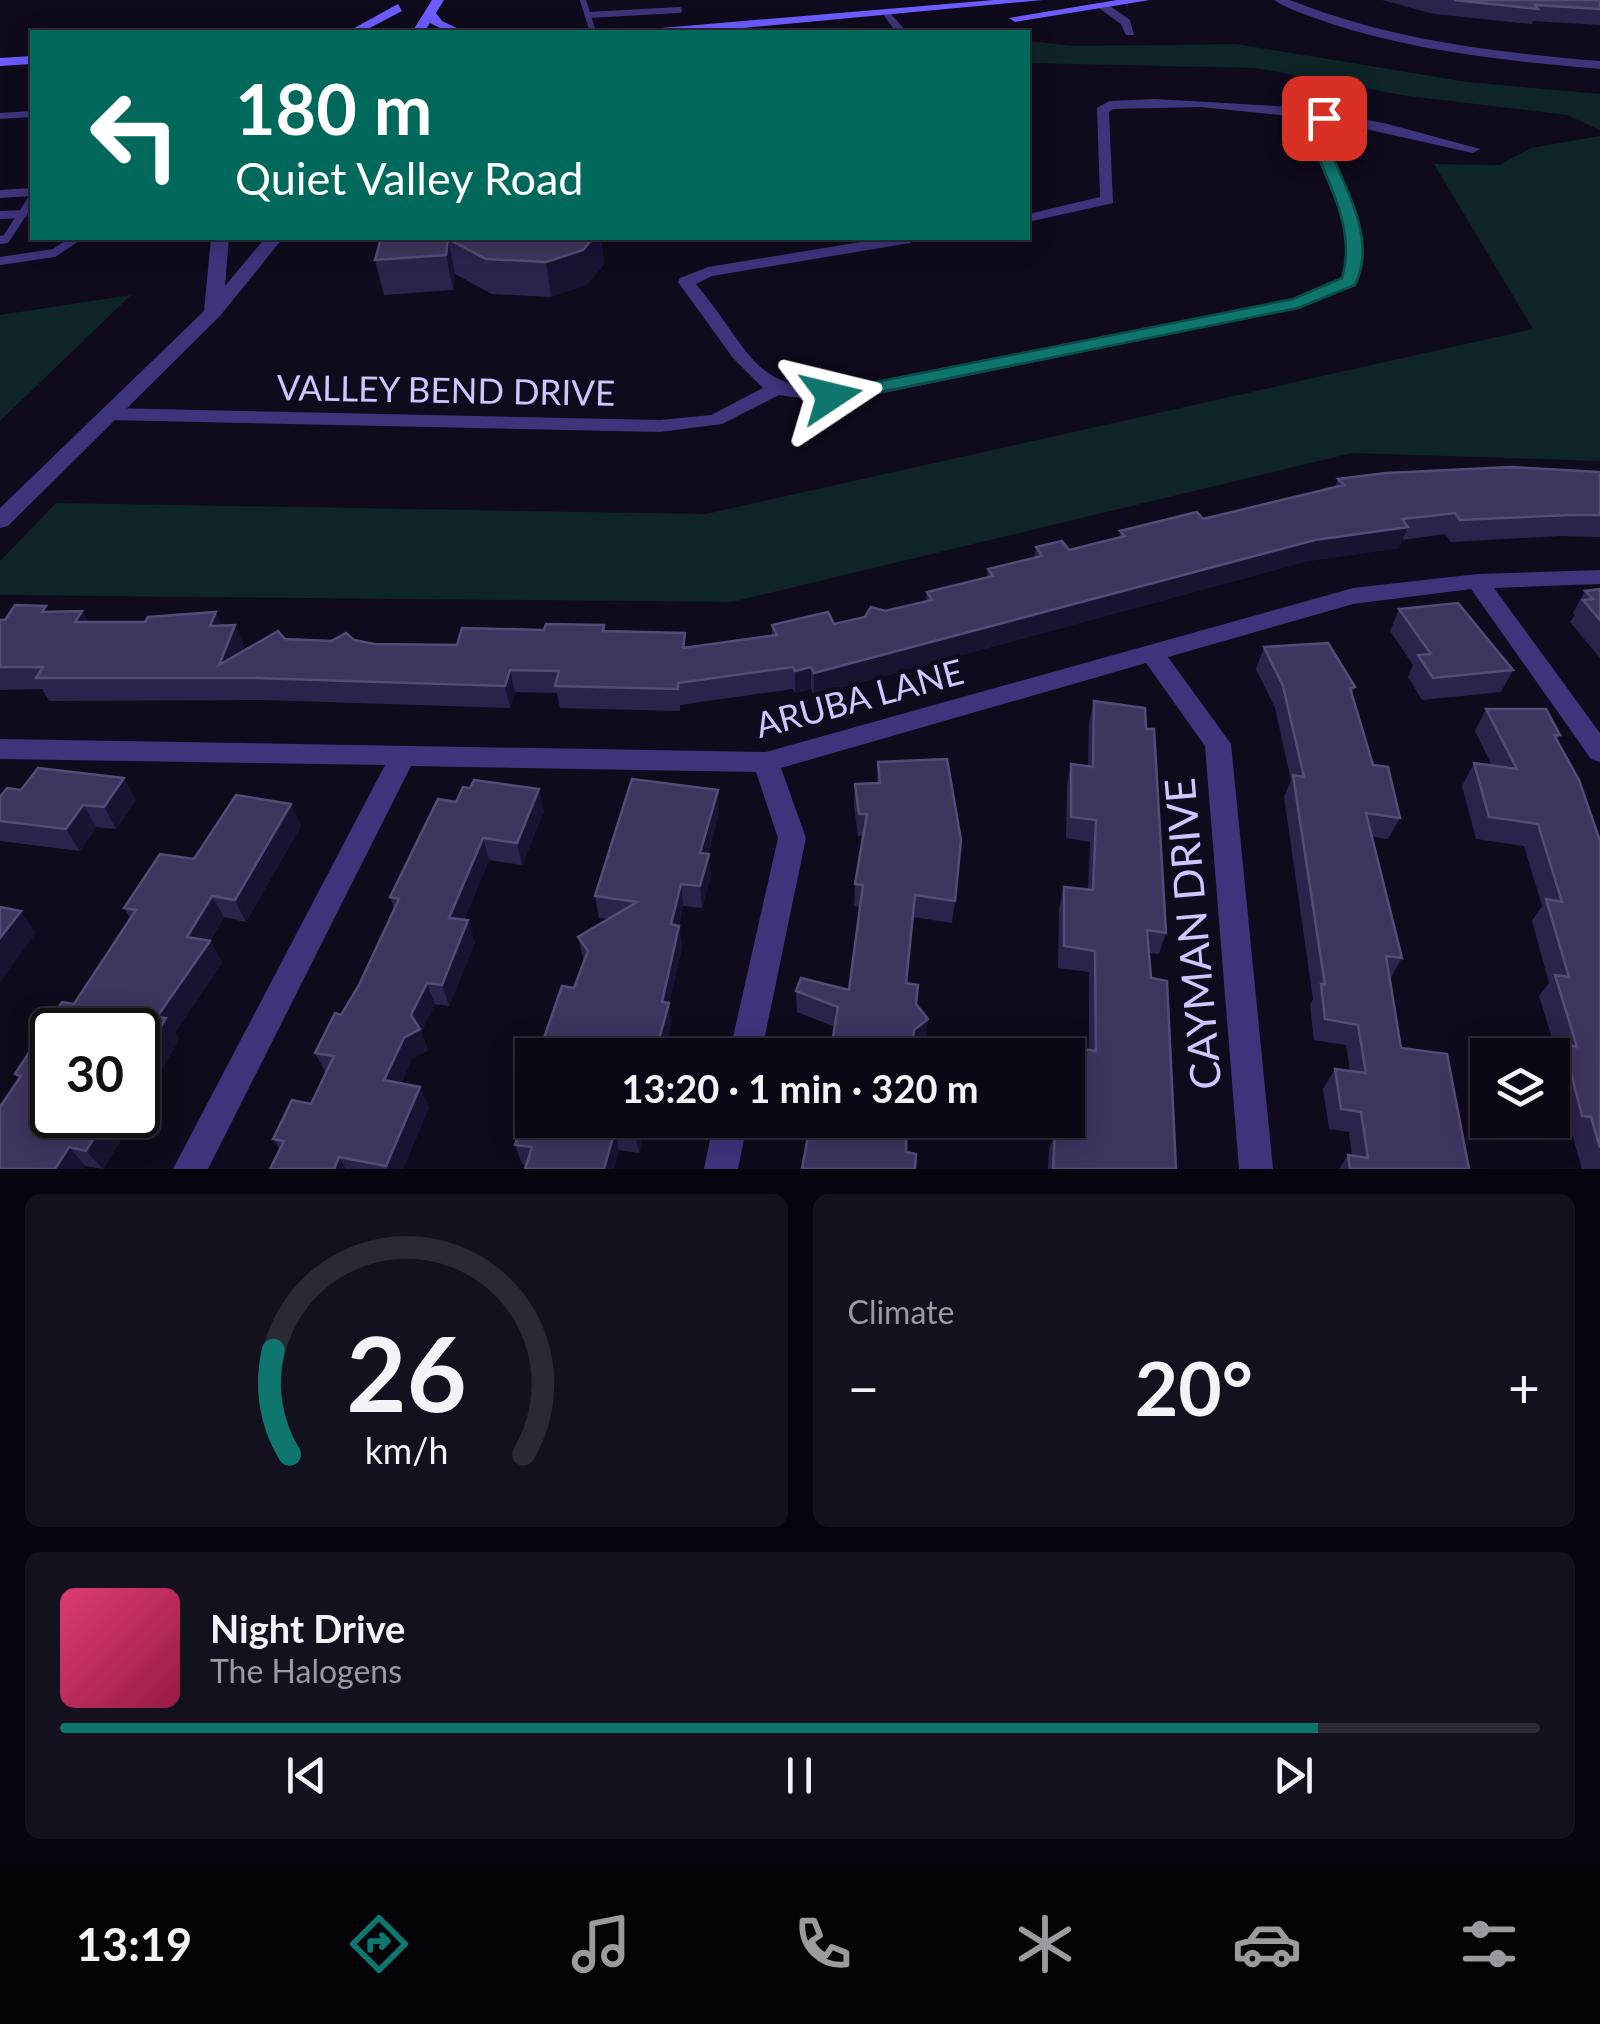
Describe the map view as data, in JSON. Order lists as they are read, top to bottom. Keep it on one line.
{"streets":{"street":["VALLEY BEND DRIVE","ARUBA LANE","CAYMAN DRIVE"]},"crossings":[["ARUBA LANE","CAYMAN DRIVE"]],"page":{"turn":["180 m","Quiet Valley Road"],"limit":"30","trip":"13:20 · 1 min · 320 m","tile":"Climate","heat":["−","20°","+"],"song":["Night Drive","The Halogens"],"tabs":"13:19","gauge":["26","km/h"]}}
